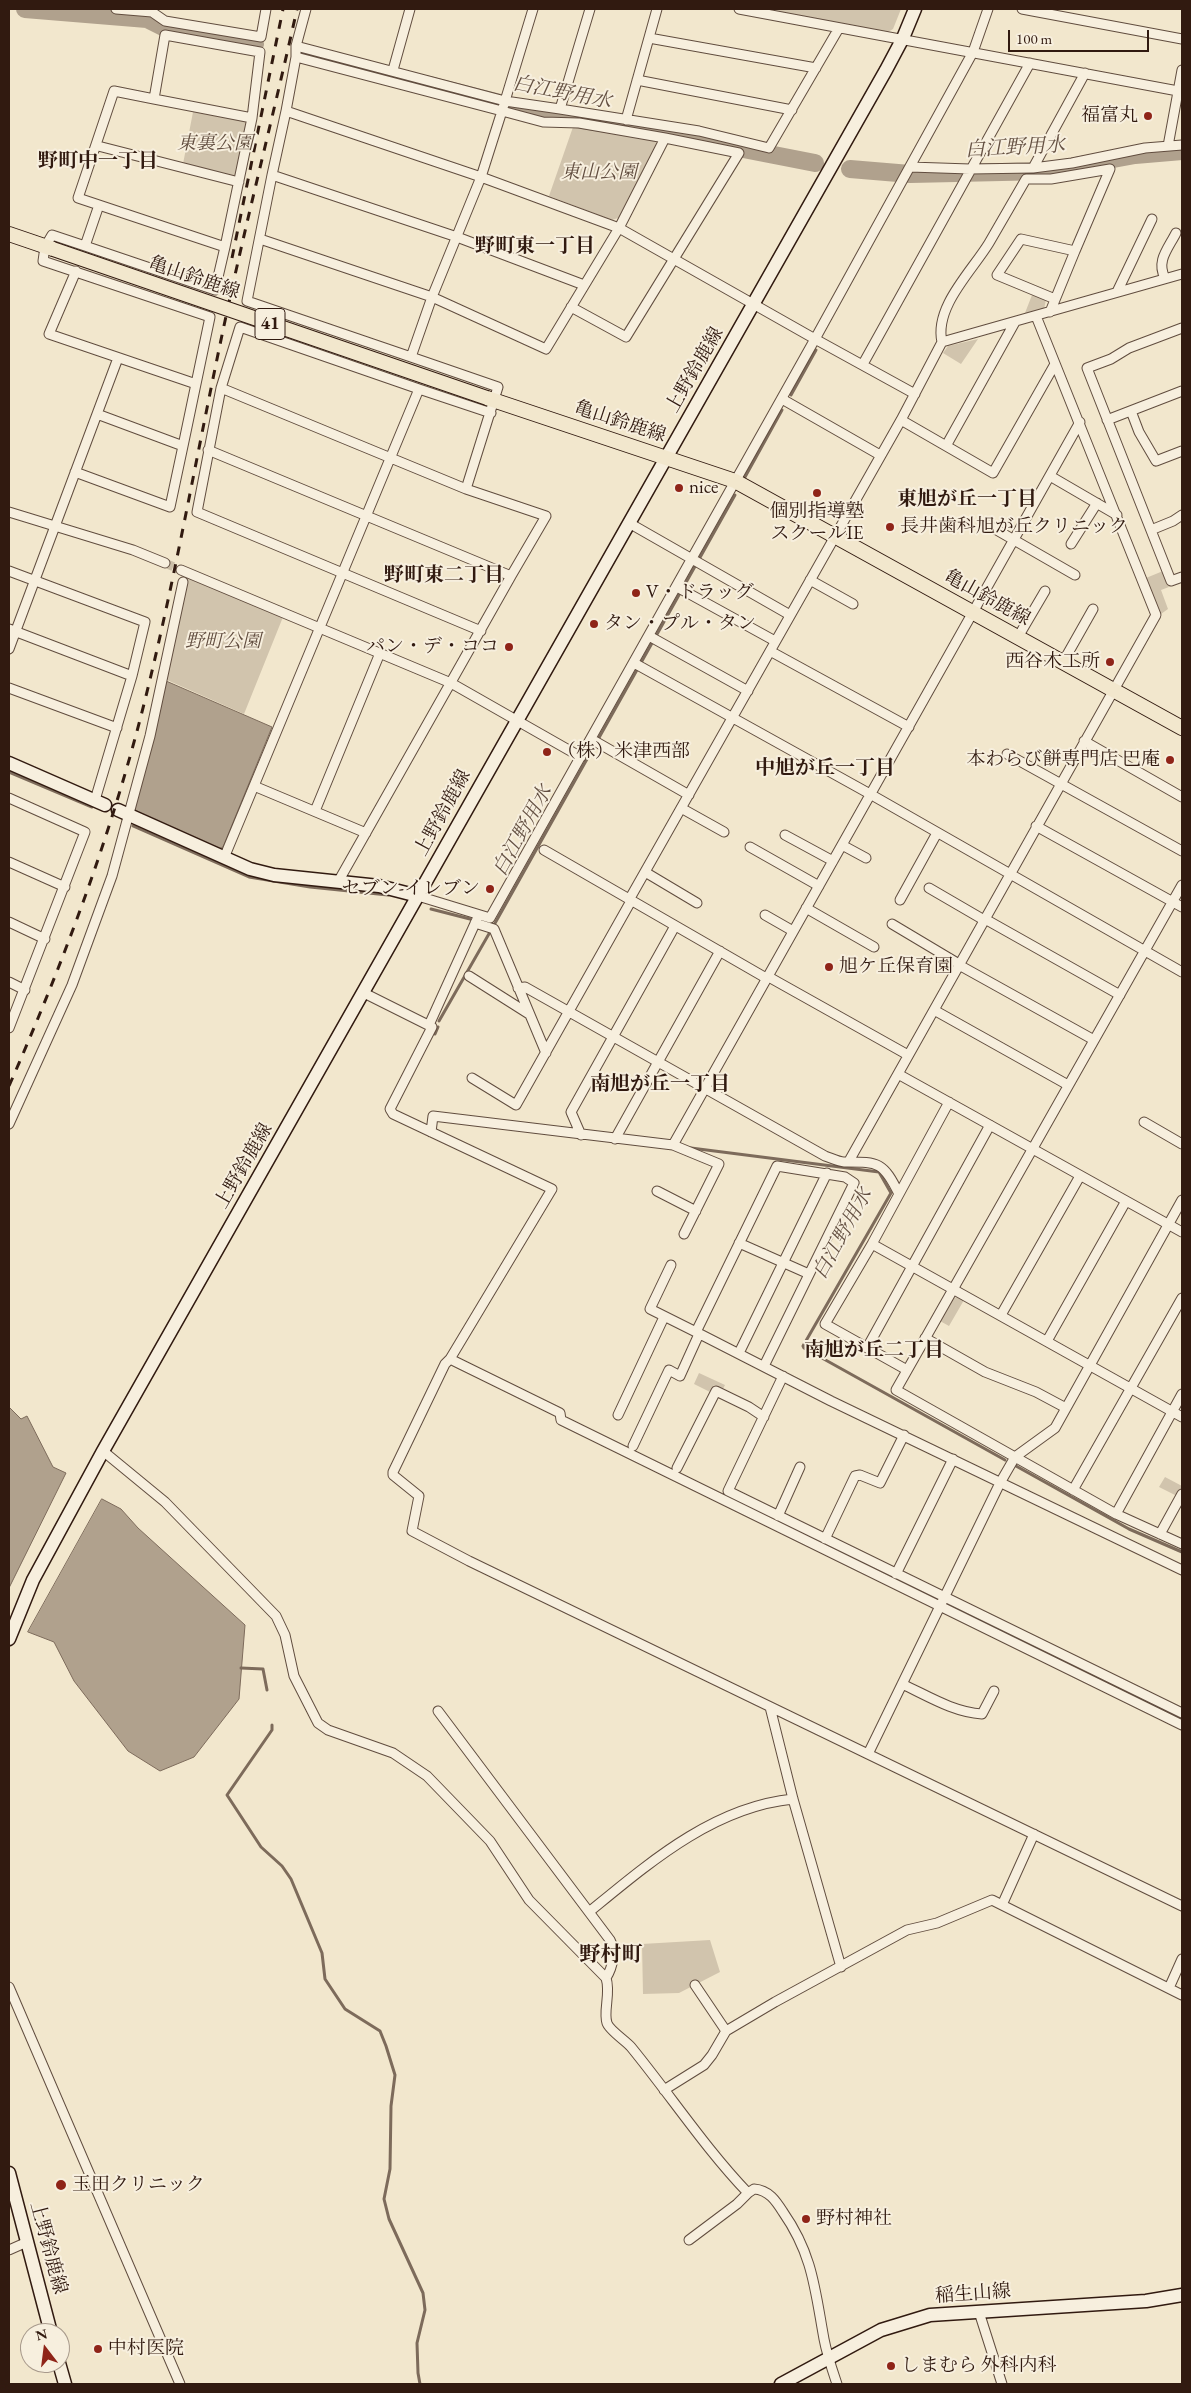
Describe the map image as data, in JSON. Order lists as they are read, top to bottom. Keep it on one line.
{"streets":{"main road":["亀山鈴鹿線","41","上野鈴鹿線","稲生山線"]},"crossings":[["亀山鈴鹿線","上野鈴鹿線"]],"districts":["野町中一丁目","野町東一丁目","東旭が丘一丁目","野町東二丁目","中旭が丘一丁目","南旭が丘一丁目","南旭が丘二丁目","野村町"],"water":["白江野用水"],"parks":["東裏公園","東山公園","野町公園"],"places":["福富丸","nice","個別指導塾 スクールIE","長井歯科旭が丘クリニック","V・ドラッグ","タン・プル・タン","パン・デ・ココ","西谷木工所","（株）米津西部","本わらび餅専門店 巴庵","セブン-イレブン","旭ケ丘保育園","玉田クリニック","野村神社","中村医院","しまむら 外科内科"],"scale_bar":"100 m","north":"top"}
